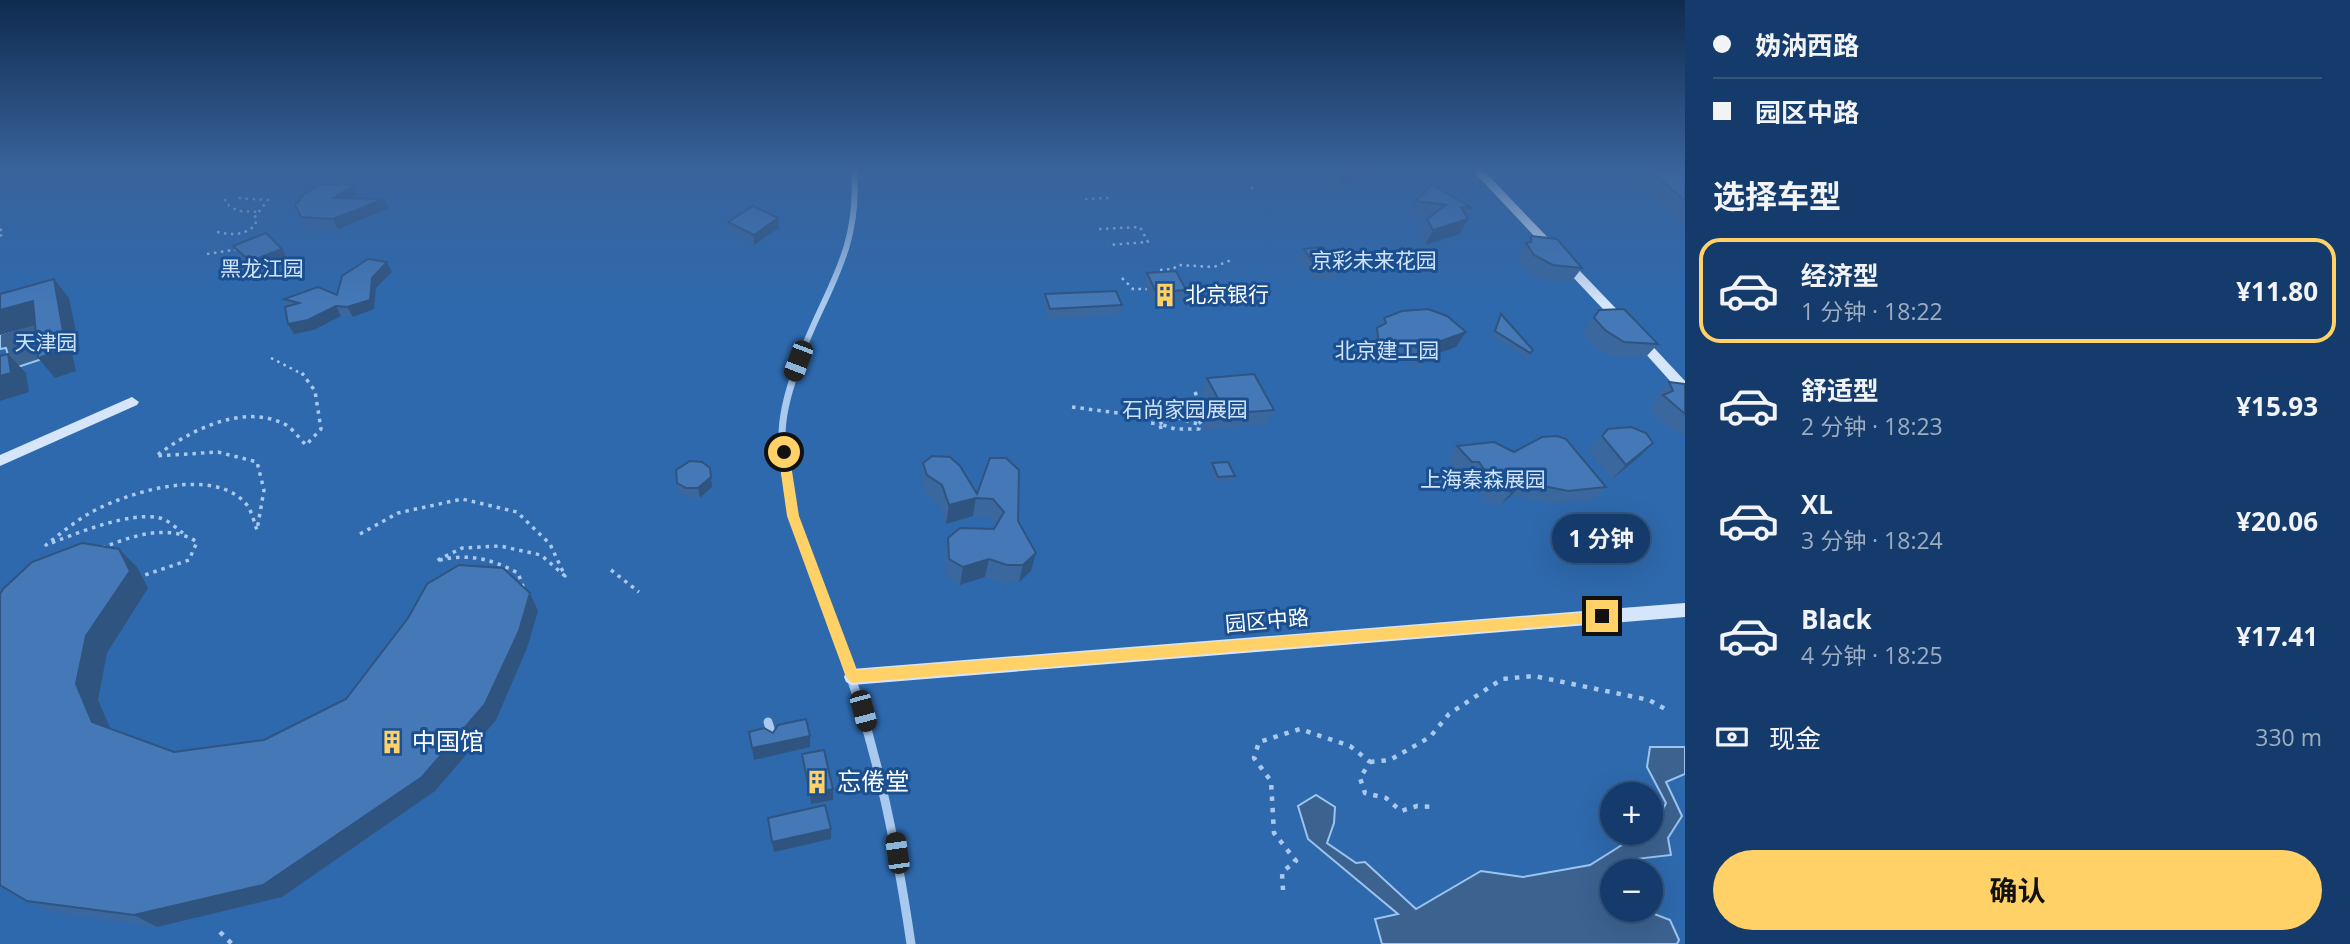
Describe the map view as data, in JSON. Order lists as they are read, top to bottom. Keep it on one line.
{"streets":{"street":["园区中路"]},"parks":["京彩未来花园","黑龙江园","天津园","北京建工园","石尚家园展园","上海秦森展园"],"places":{"building":["北京银行","中国馆","忘倦堂"]},"page":{"banner":["妫汭西路","园区中路"],"heading":"选择车型","list":[{"name":"经济型","note":"1 分钟 · 18:22","value":"¥11.80"},{"name":"舒适型","note":"2 分钟 · 18:23","value":"¥15.93"},{"name":"XL","note":"3 分钟 · 18:24","value":"¥20.06"},{"name":"Black","note":"4 分钟 · 18:25","value":"¥17.41"}],"bubble":"1 分钟","pay":["现金","330 m"],"map_buttons":["+","−"],"buttons":"确认"}}
